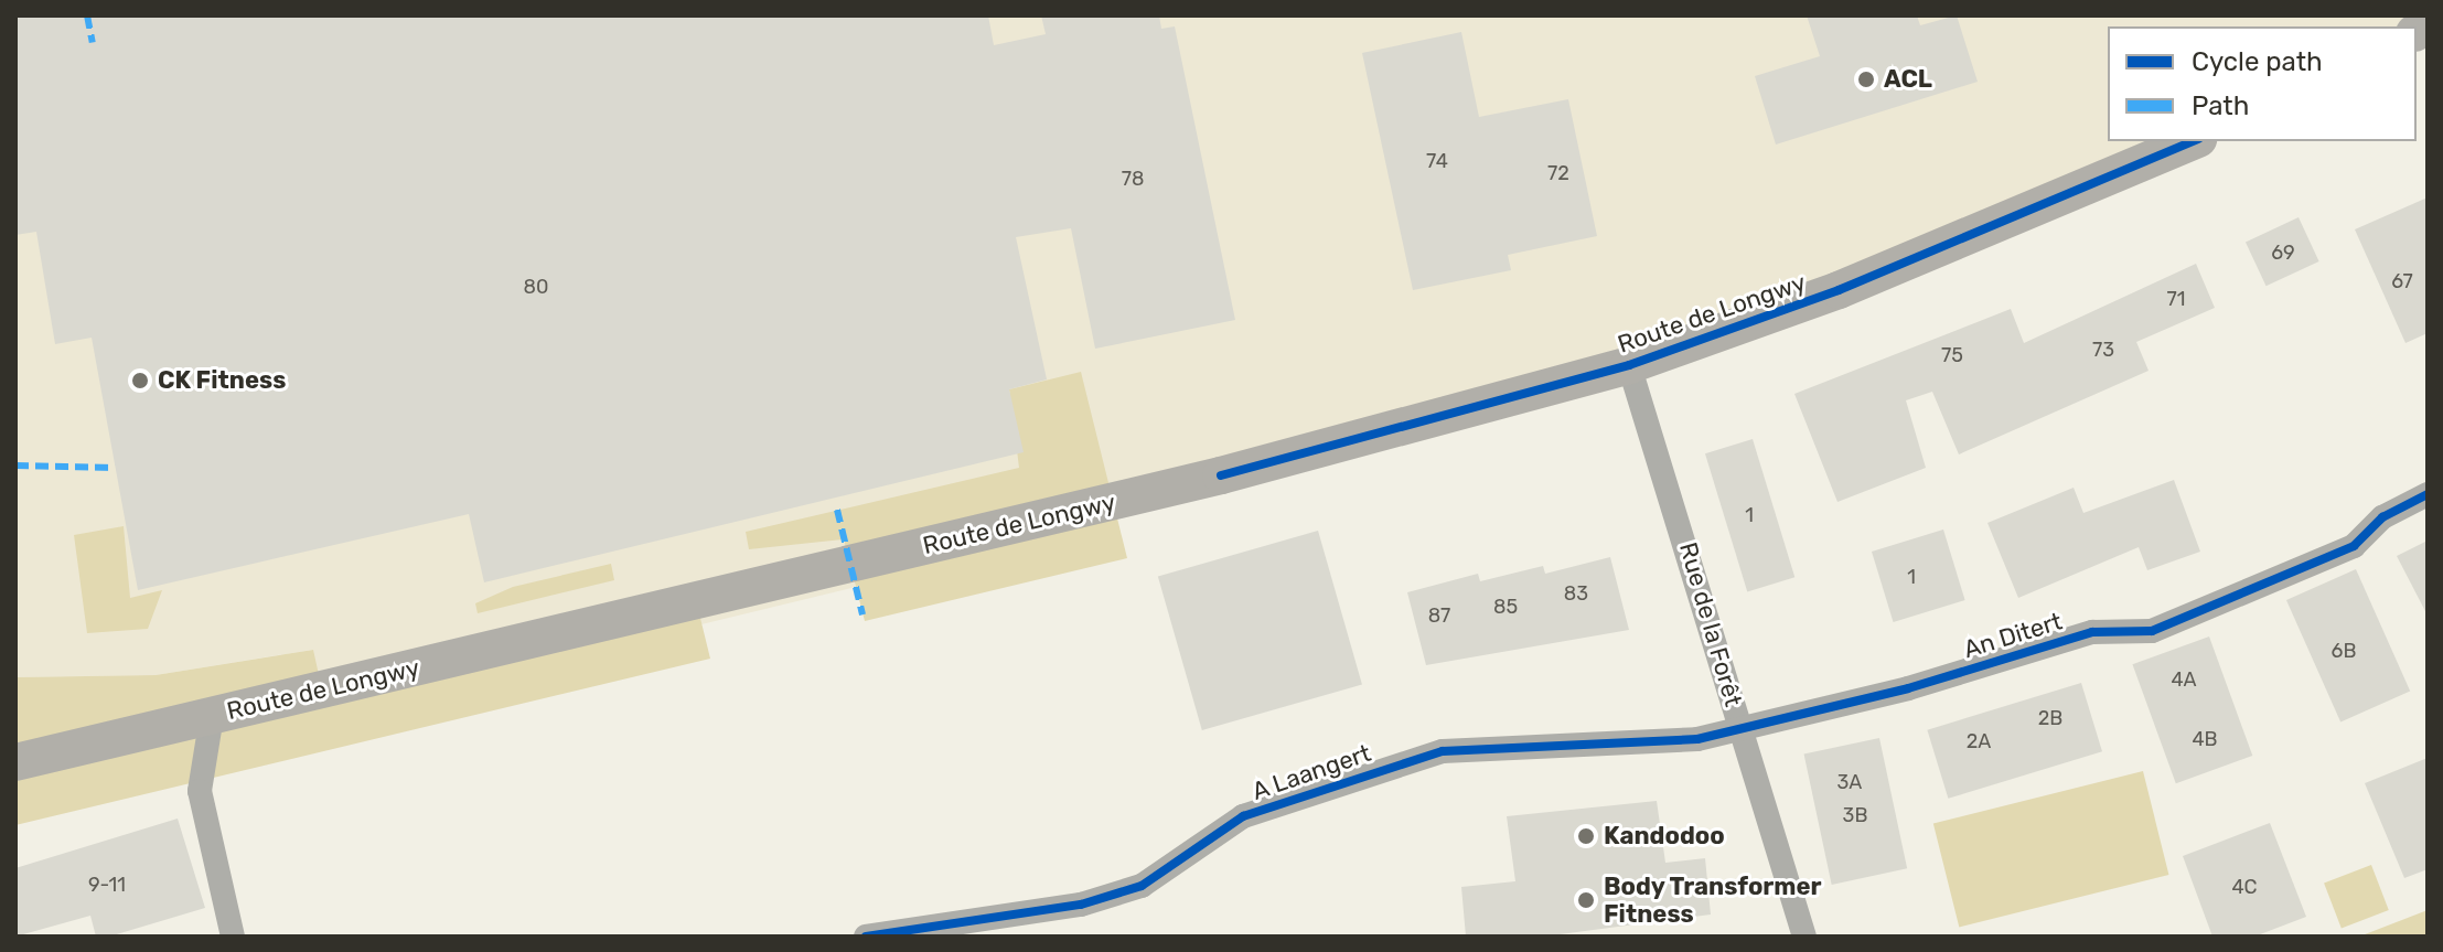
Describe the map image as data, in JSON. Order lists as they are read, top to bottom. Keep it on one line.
{"streets":{"main road":["Route de Longwy"],"street":["Rue de la Forêt","An Ditert","A Laangert"]},"crossings":[["Route de Longwy","Rue de la Forêt"],["Rue de la Forêt","An Ditert"],["Rue de la Forêt","A Laangert"],["An Ditert","A Laangert"]],"places":["ACL","CK Fitness","Kandodoo","Body Transformer Fitness"],"house_numbers":["74","72","78","69","67","80","71","73","75","1","1","83","85","87","6B","4A","2B","4B","2A","3A","3B","9-11","4C"],"legend":["Cycle path","Path"]}
